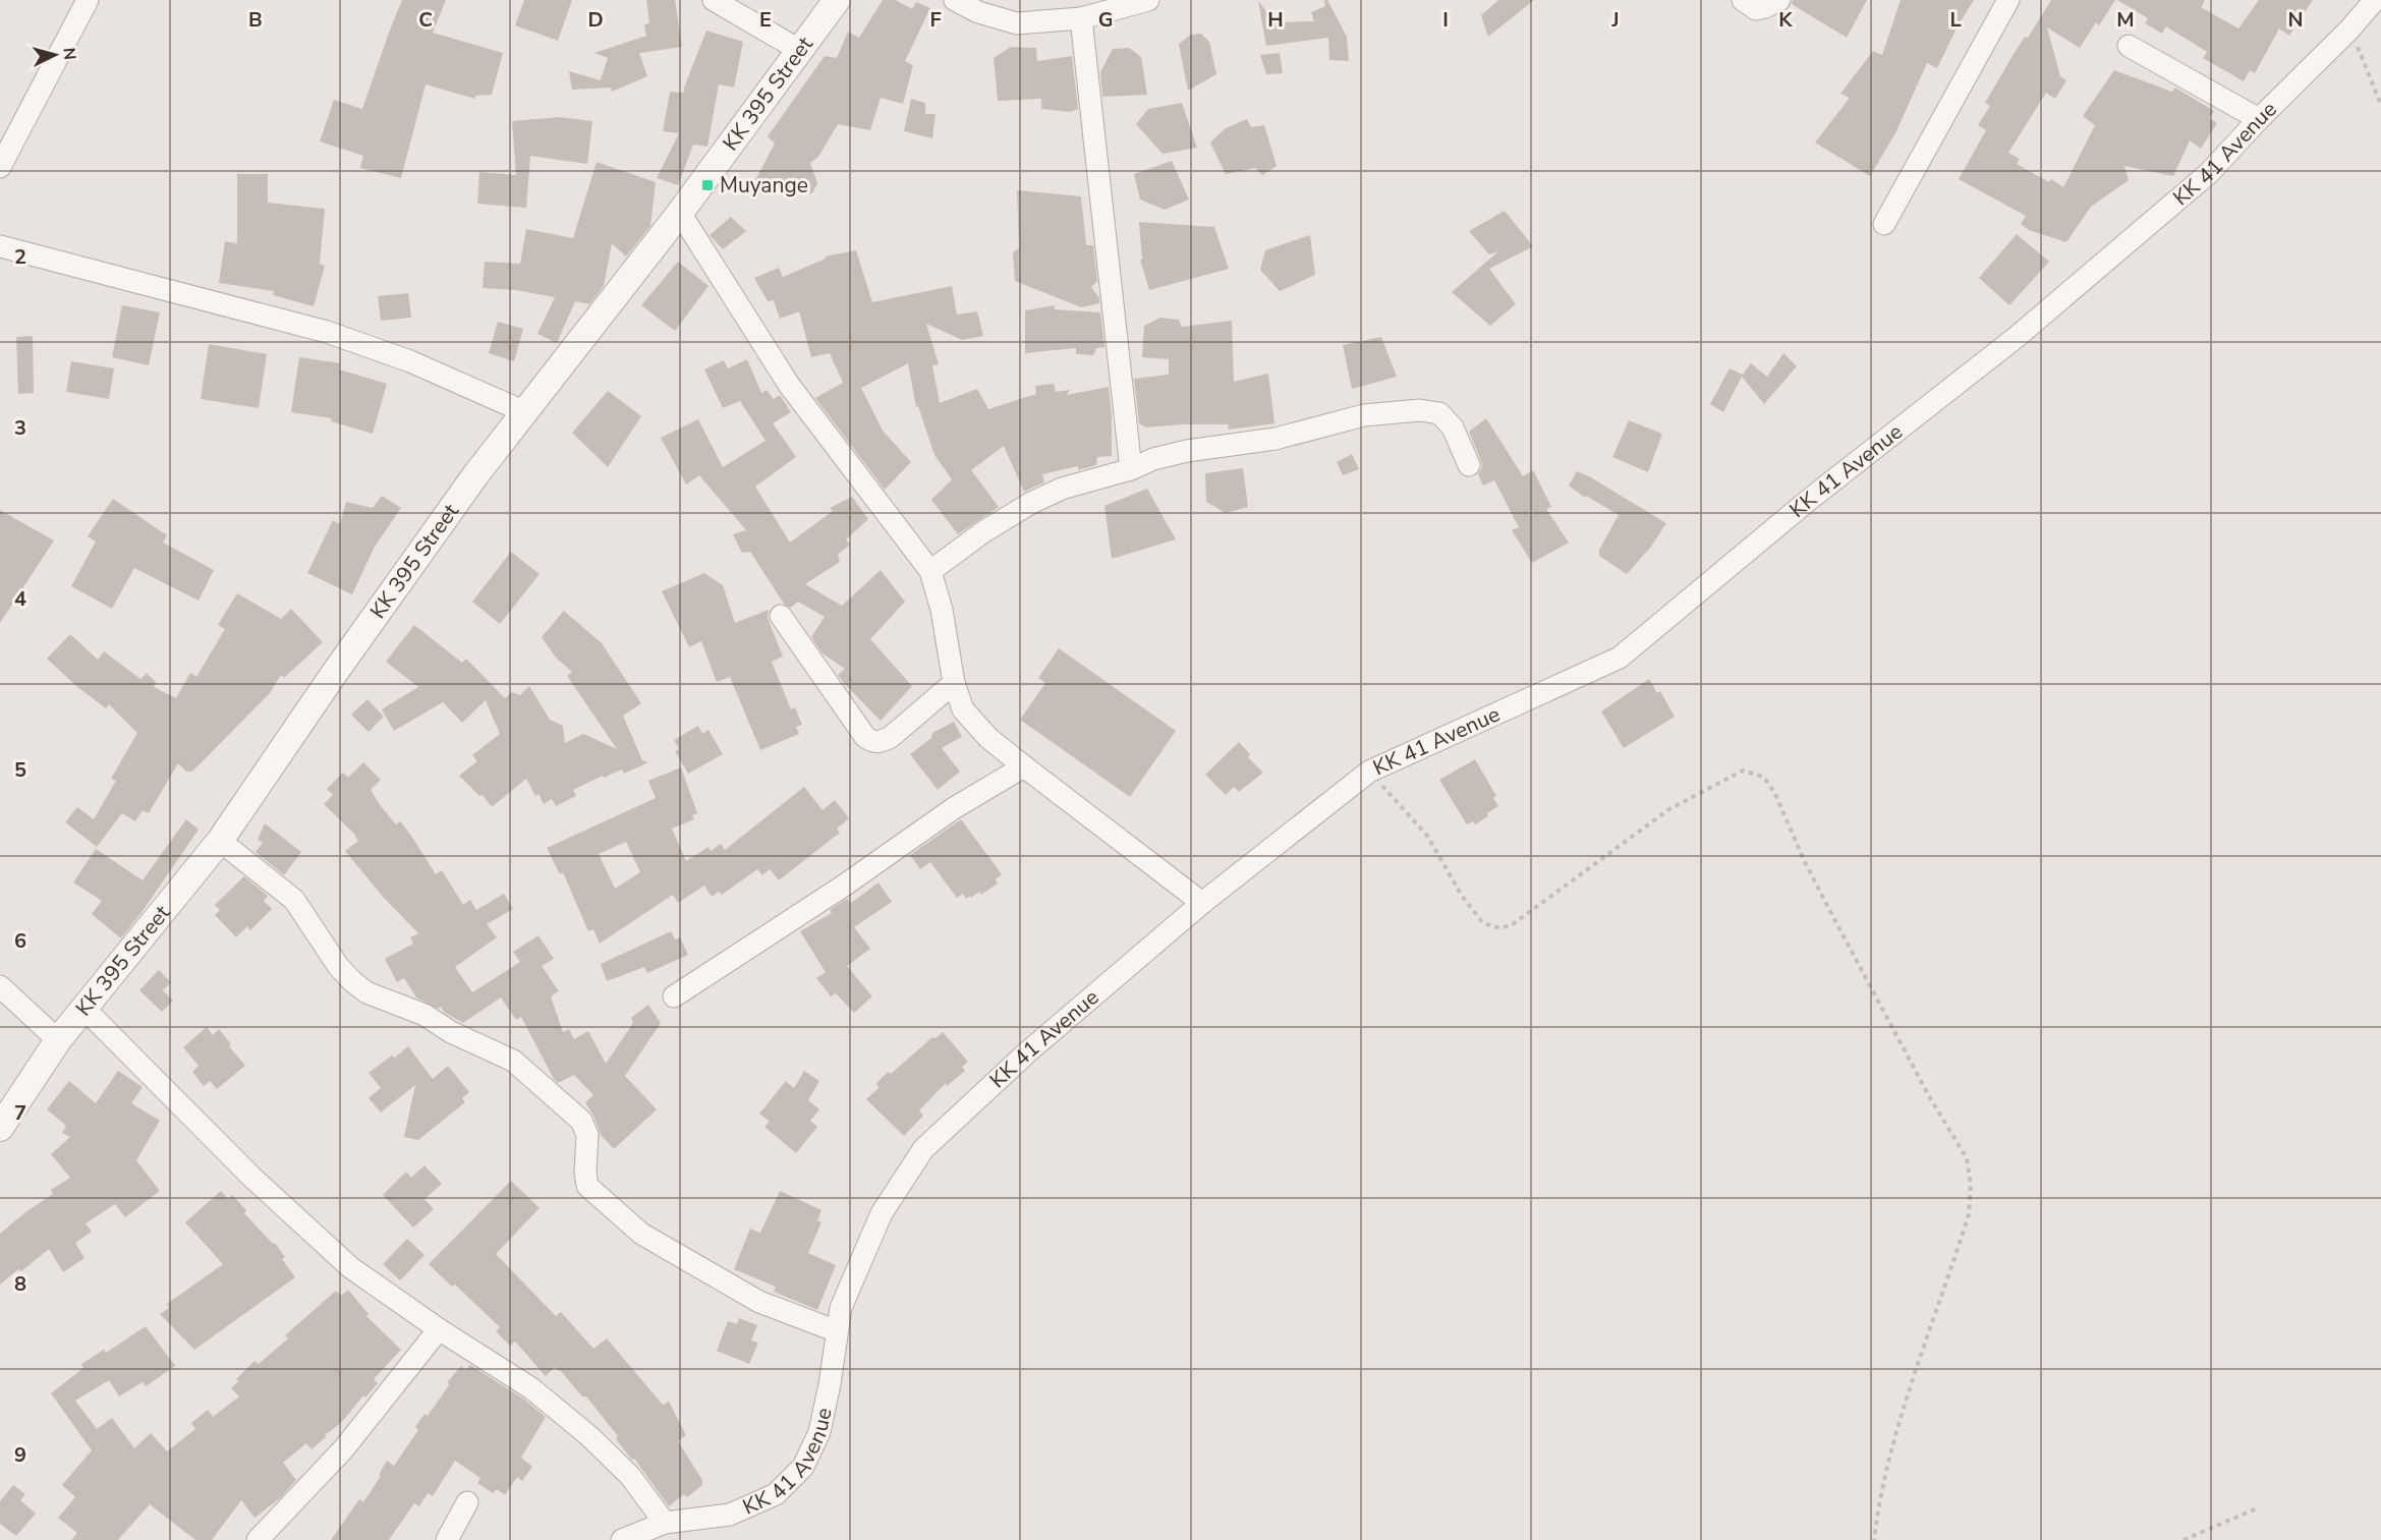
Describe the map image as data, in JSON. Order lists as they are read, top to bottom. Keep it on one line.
{"streets":{"street":["KK 395 Street","KK 41 Avenue"]},"places":{"transit":["Muyange"]},"north":"right","grid":{"columns":["B","C","D","E","F","G","H","I","J","K","L","M","N"],"rows":["2","3","4","5","6","7","8","9"]}}
